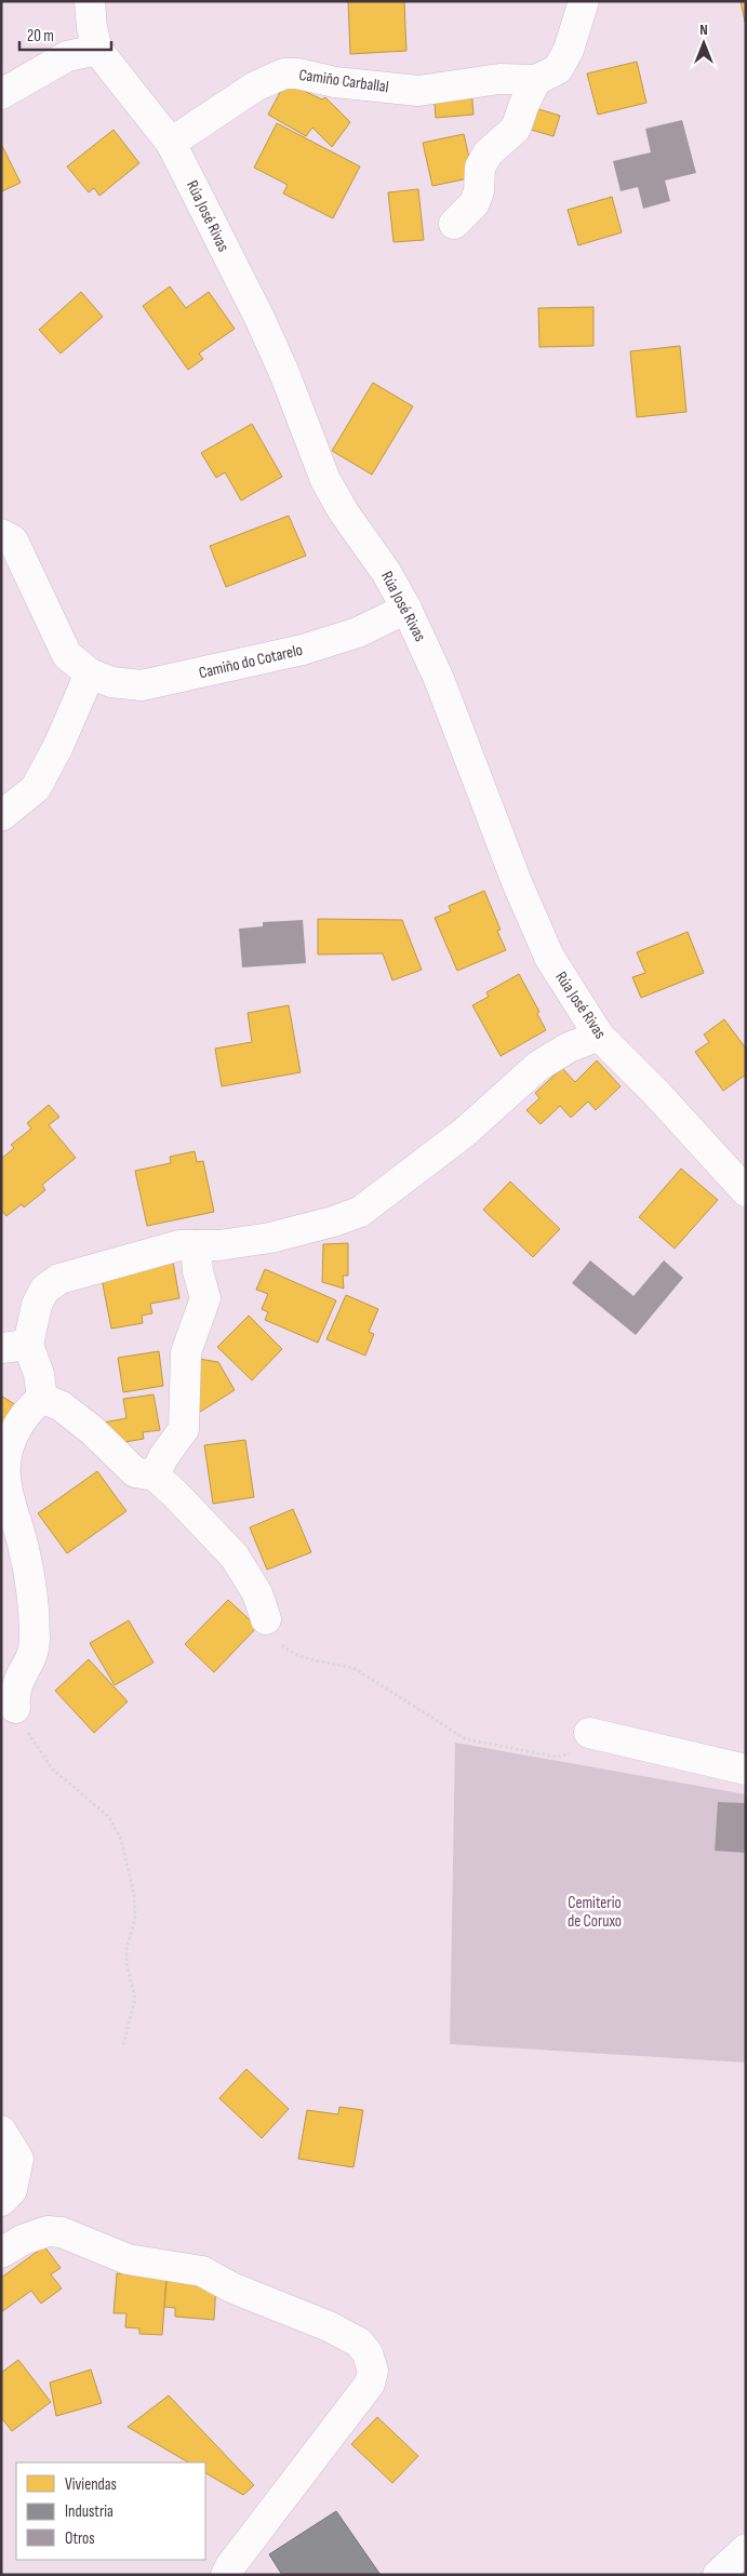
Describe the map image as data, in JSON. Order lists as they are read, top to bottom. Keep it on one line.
{"streets":{"street":["Camiño Carballal","Rúa José Rivas","Camiño do Cotarelo"]},"crossings":[["Camiño Carballal","Rúa José Rivas"],["Rúa José Rivas","Camiño do Cotarelo"]],"parks":["Cemiterio de Coruxo"],"legend":["Viviendas","Industria","Otros"],"scale_bar":"20 m","north":"top"}
